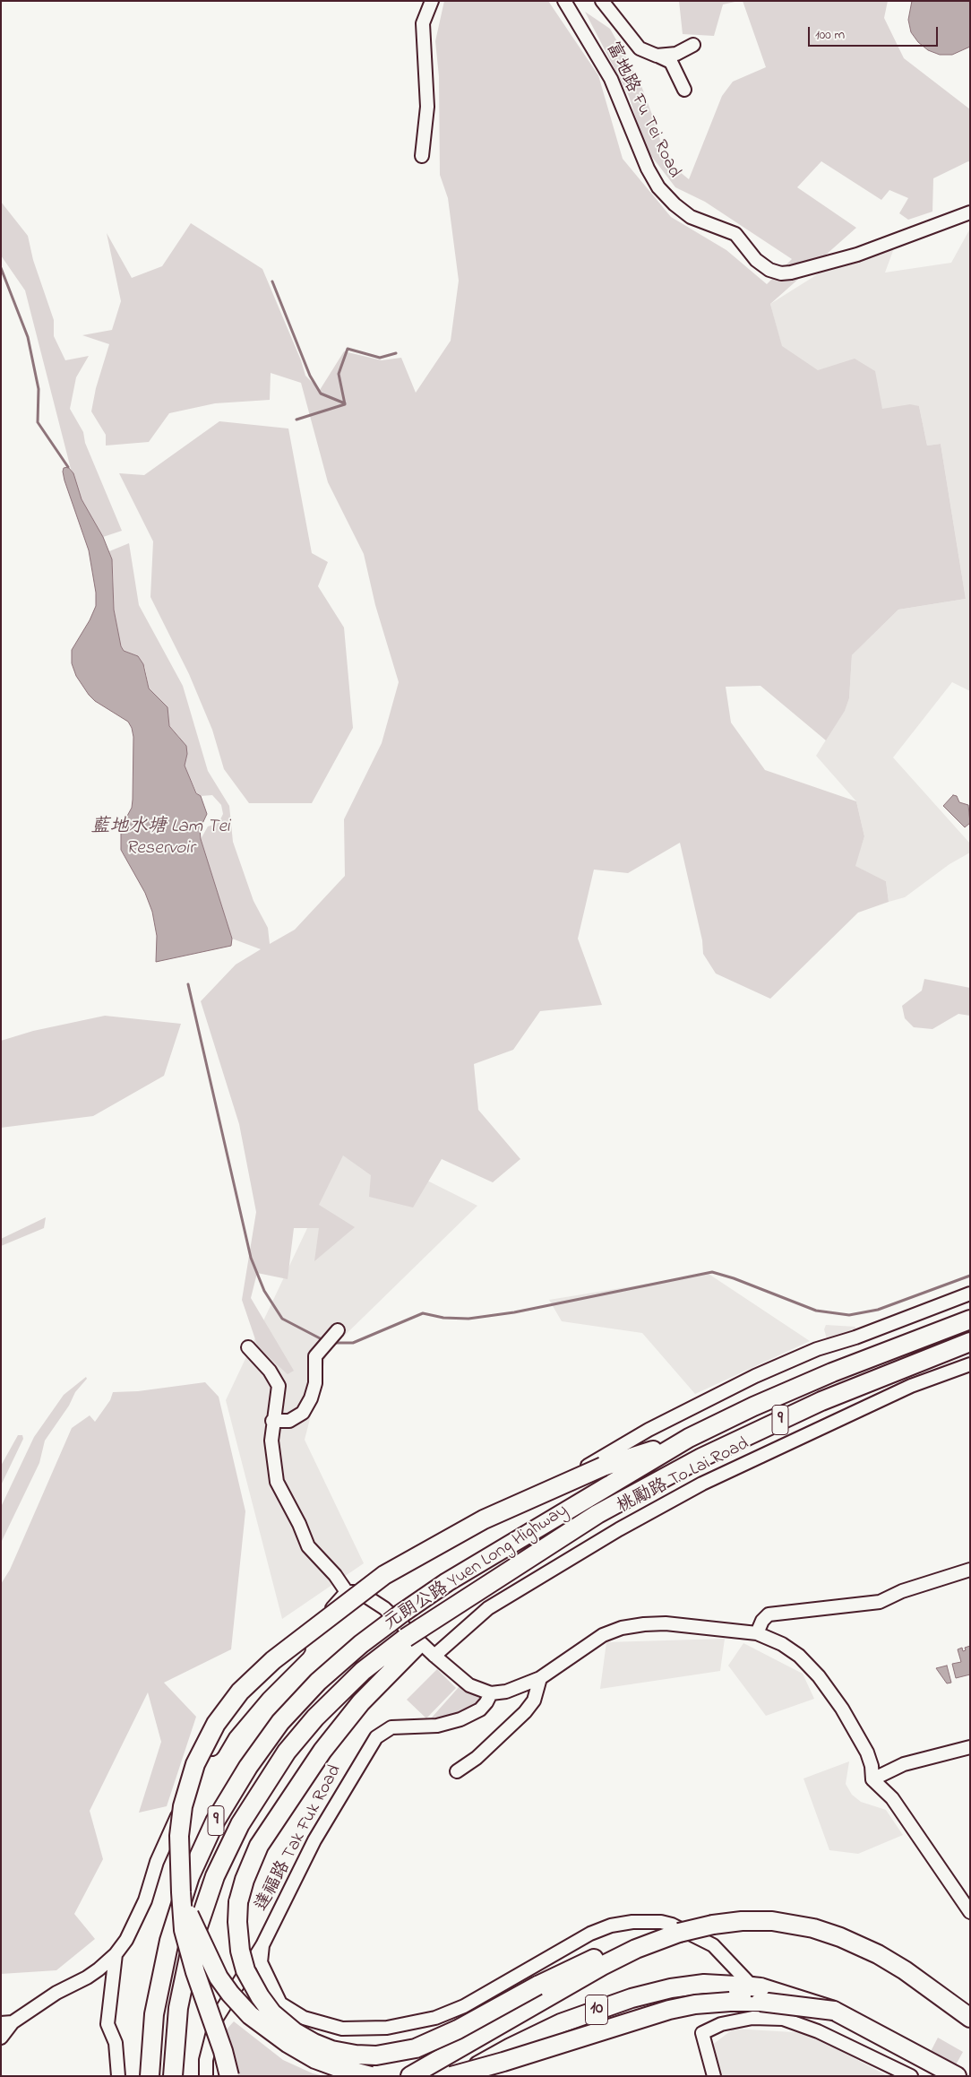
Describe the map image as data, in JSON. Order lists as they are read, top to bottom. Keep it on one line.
{"streets":{"highway":["9","元朗公路 Yuen Long Highway","10"],"street":["富地路 Fu Tei Road","桃勵路 To Lai Road","達福路 Tak Fuk Road"]},"water":["藍地水塘 Lam Tei Reservoir"],"scale_bar":"100 m"}
